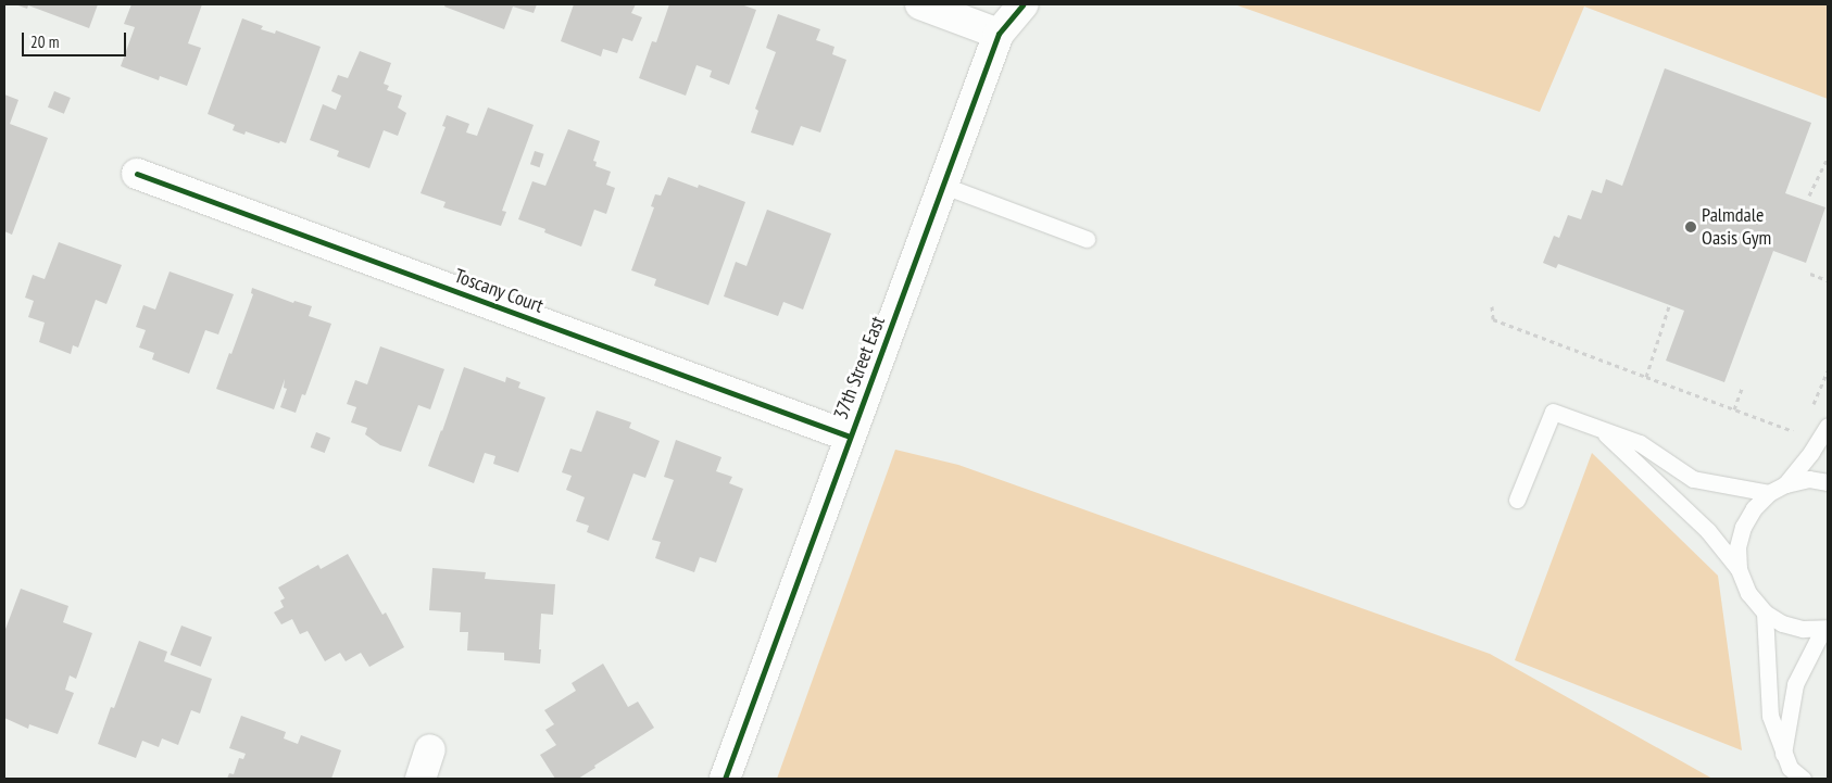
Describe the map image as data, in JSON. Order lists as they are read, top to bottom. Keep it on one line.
{"streets":{"street":["Toscany Court","37th Street East"]},"crossings":[["Toscany Court","37th Street East"]],"places":["Palmdale Oasis Gym"],"scale_bar":"20 m"}
